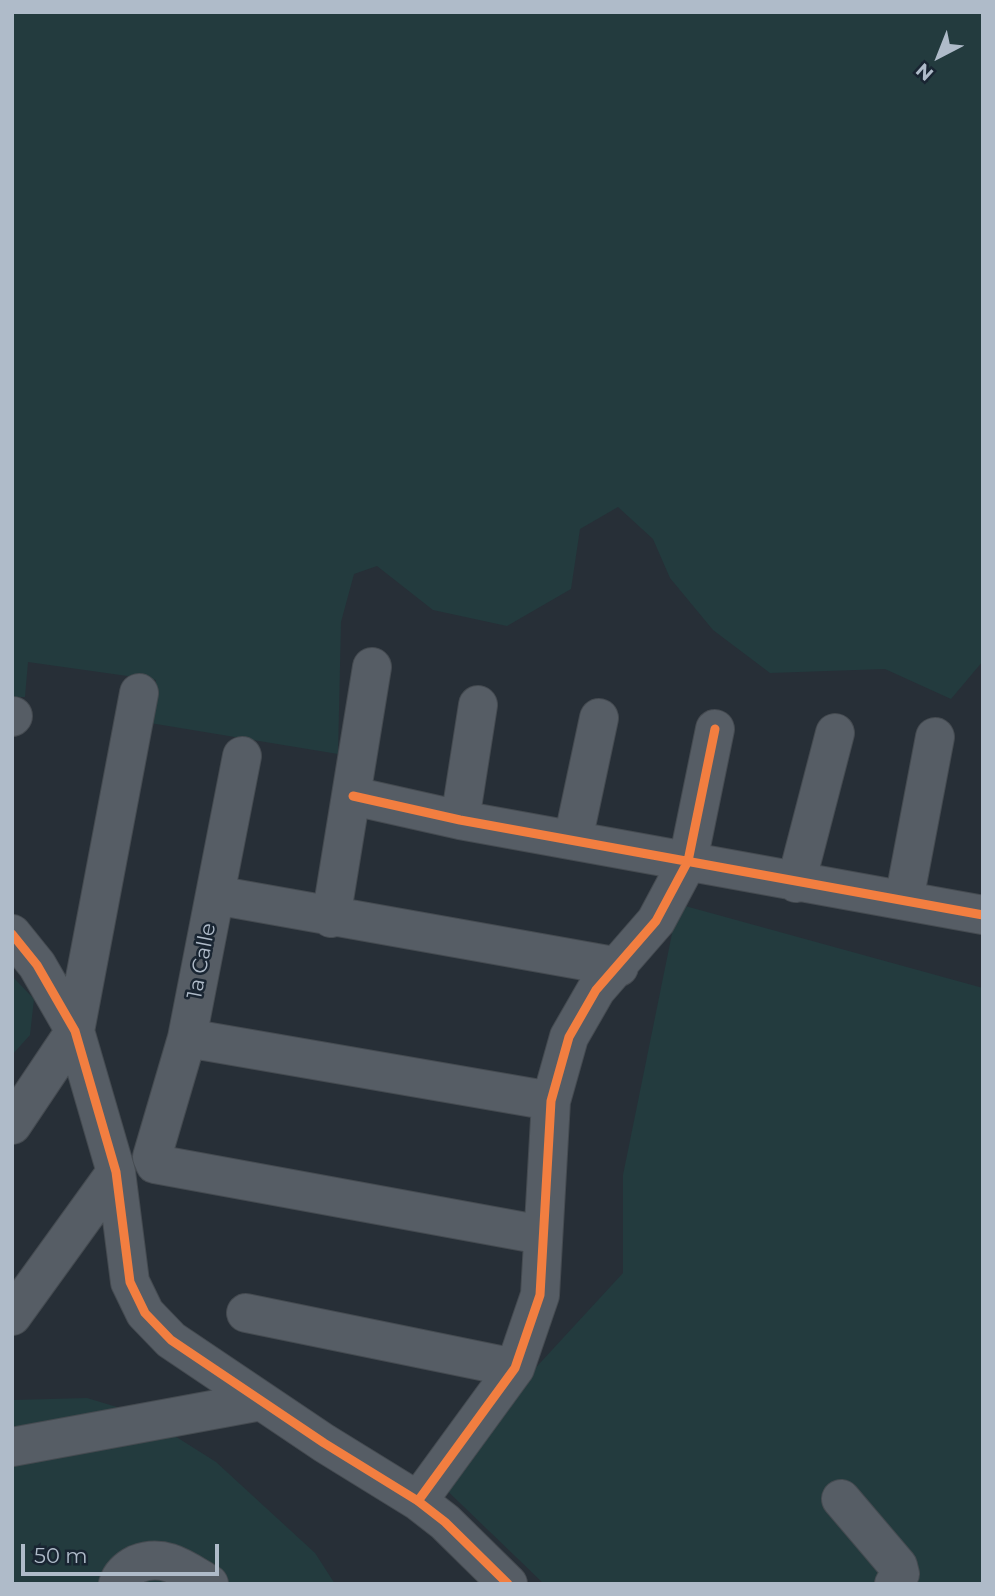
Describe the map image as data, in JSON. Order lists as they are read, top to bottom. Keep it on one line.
{"streets":{"street":["1a Calle"]},"scale_bar":"50 m","north":"bottom left"}
